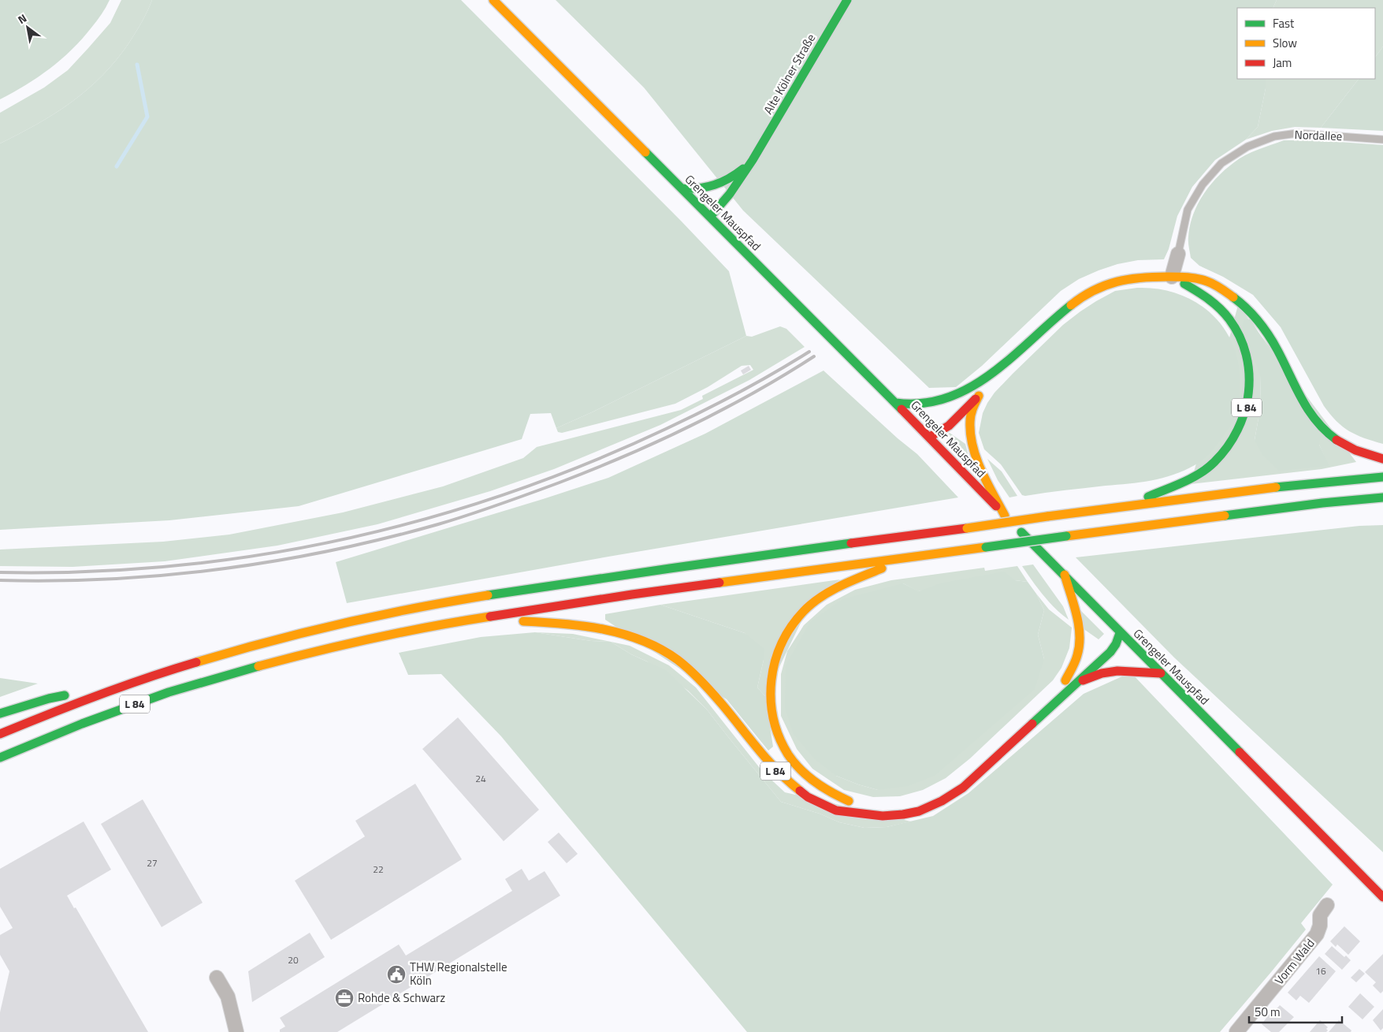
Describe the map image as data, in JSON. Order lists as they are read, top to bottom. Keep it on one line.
{"streets":{"main road":["Alte Kölner Straße","Grengeler Mauspfad","L 84"],"street":["Nordallee","Vorm Wald"]},"crossings":[["Alte Kölner Straße","Grengeler Mauspfad"],["Nordallee","L 84"],["Grengeler Mauspfad","L 84"]],"places":{"public building":["THW Regionalstelle Köln"],"office":["Rohde & Schwarz"]},"house_numbers":["24","27","22","20","16"],"legend":["Fast","Slow","Jam"],"scale_bar":"50 m","north":"top left"}
